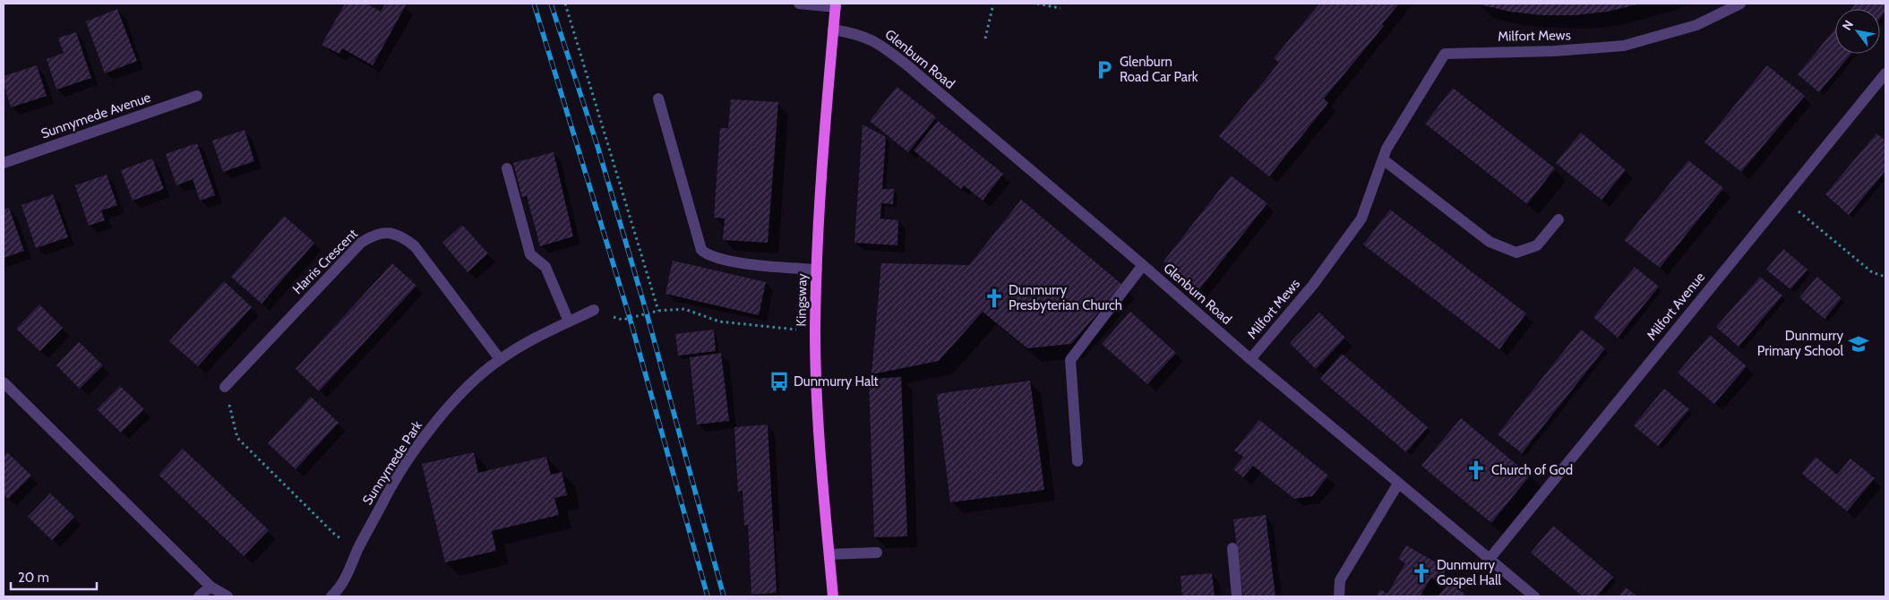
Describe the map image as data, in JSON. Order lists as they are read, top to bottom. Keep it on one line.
{"streets":{"main road":["Kingsway"],"street":["Milfort Mews","Glenburn Road","Sunnymede Avenue","Harris Crescent","Milfort Avenue","Sunnymede Park"]},"crossings":[["Milfort Mews","Glenburn Road"],["Glenburn Road","Kingsway"],["Glenburn Road","Milfort Avenue"],["Harris Crescent","Sunnymede Park"]],"places":{"parking":["Glenburn Road Car Park"],"church":["Dunmurry Presbyterian Church","Church of God","Dunmurry Gospel Hall"],"school or university":["Dunmurry Primary School"],"bus stop":["Dunmurry Halt"]},"scale_bar":"20 m","north":"top left"}
